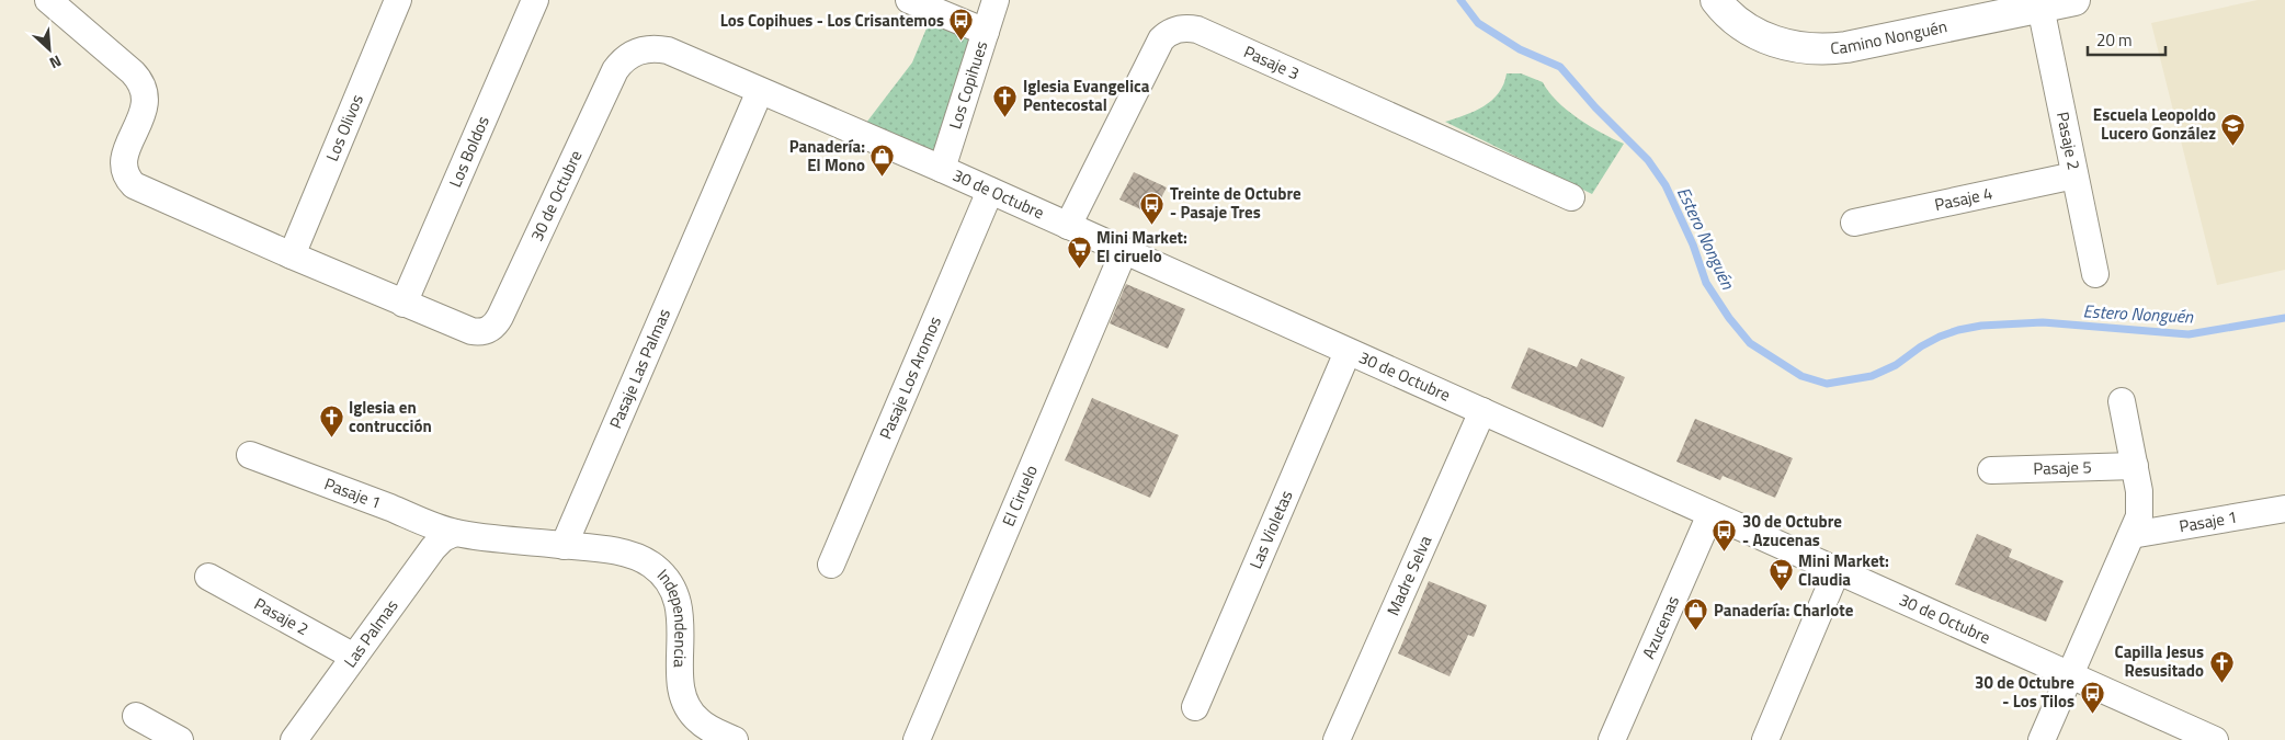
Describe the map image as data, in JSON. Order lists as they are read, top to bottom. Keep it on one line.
{"streets":{"main road":["Camino Nonguén"],"street":["Pasaje 3","Los Copihues","Los Olivos","Pasaje 2","Los Boldos","30 de Octubre","Pasaje 4","Pasaje Las Palmas","Pasaje Los Aromos","Pasaje 5","Pasaje 1","El Ciruelo","Las Violetas","Madre Selva","Independencia","Azucenas","Las Palmas"]},"crossings":[["Camino Nonguén","Pasaje 2"],["Pasaje 3","30 de Octubre"],["Los Copihues","30 de Octubre"],["Los Olivos","30 de Octubre"],["Pasaje 2","Pasaje 4"],["Pasaje 2","Las Palmas"],["Los Boldos","30 de Octubre"],["30 de Octubre","Pasaje Las Palmas"],["30 de Octubre","Pasaje Los Aromos"],["30 de Octubre","El Ciruelo"],["30 de Octubre","Las Violetas"],["30 de Octubre","Madre Selva"],["30 de Octubre","Azucenas"],["Pasaje Las Palmas","Independencia"],["Pasaje 1","Las Palmas"]],"water":["Estero Nonguén"],"places":{"bus stop":["Los Copihues - Los Crisantemos","Treinte de Octubre - Pasaje Tres","30 de Octubre - Azucenas","30 de Octubre - Los Tilos"],"church":["Iglesia Evangelica Pentecostal","Iglesia en contrucción","Capilla Jesus Resusitado"],"school or university":["Escuela Leopoldo Lucero González"],"shop":["Panadería: El Mono","Panadería: Charlote"],"supermarket":["Mini Market: El ciruelo","Mini Market: Claudia"]},"scale_bar":"20 m","north":"bottom right"}
